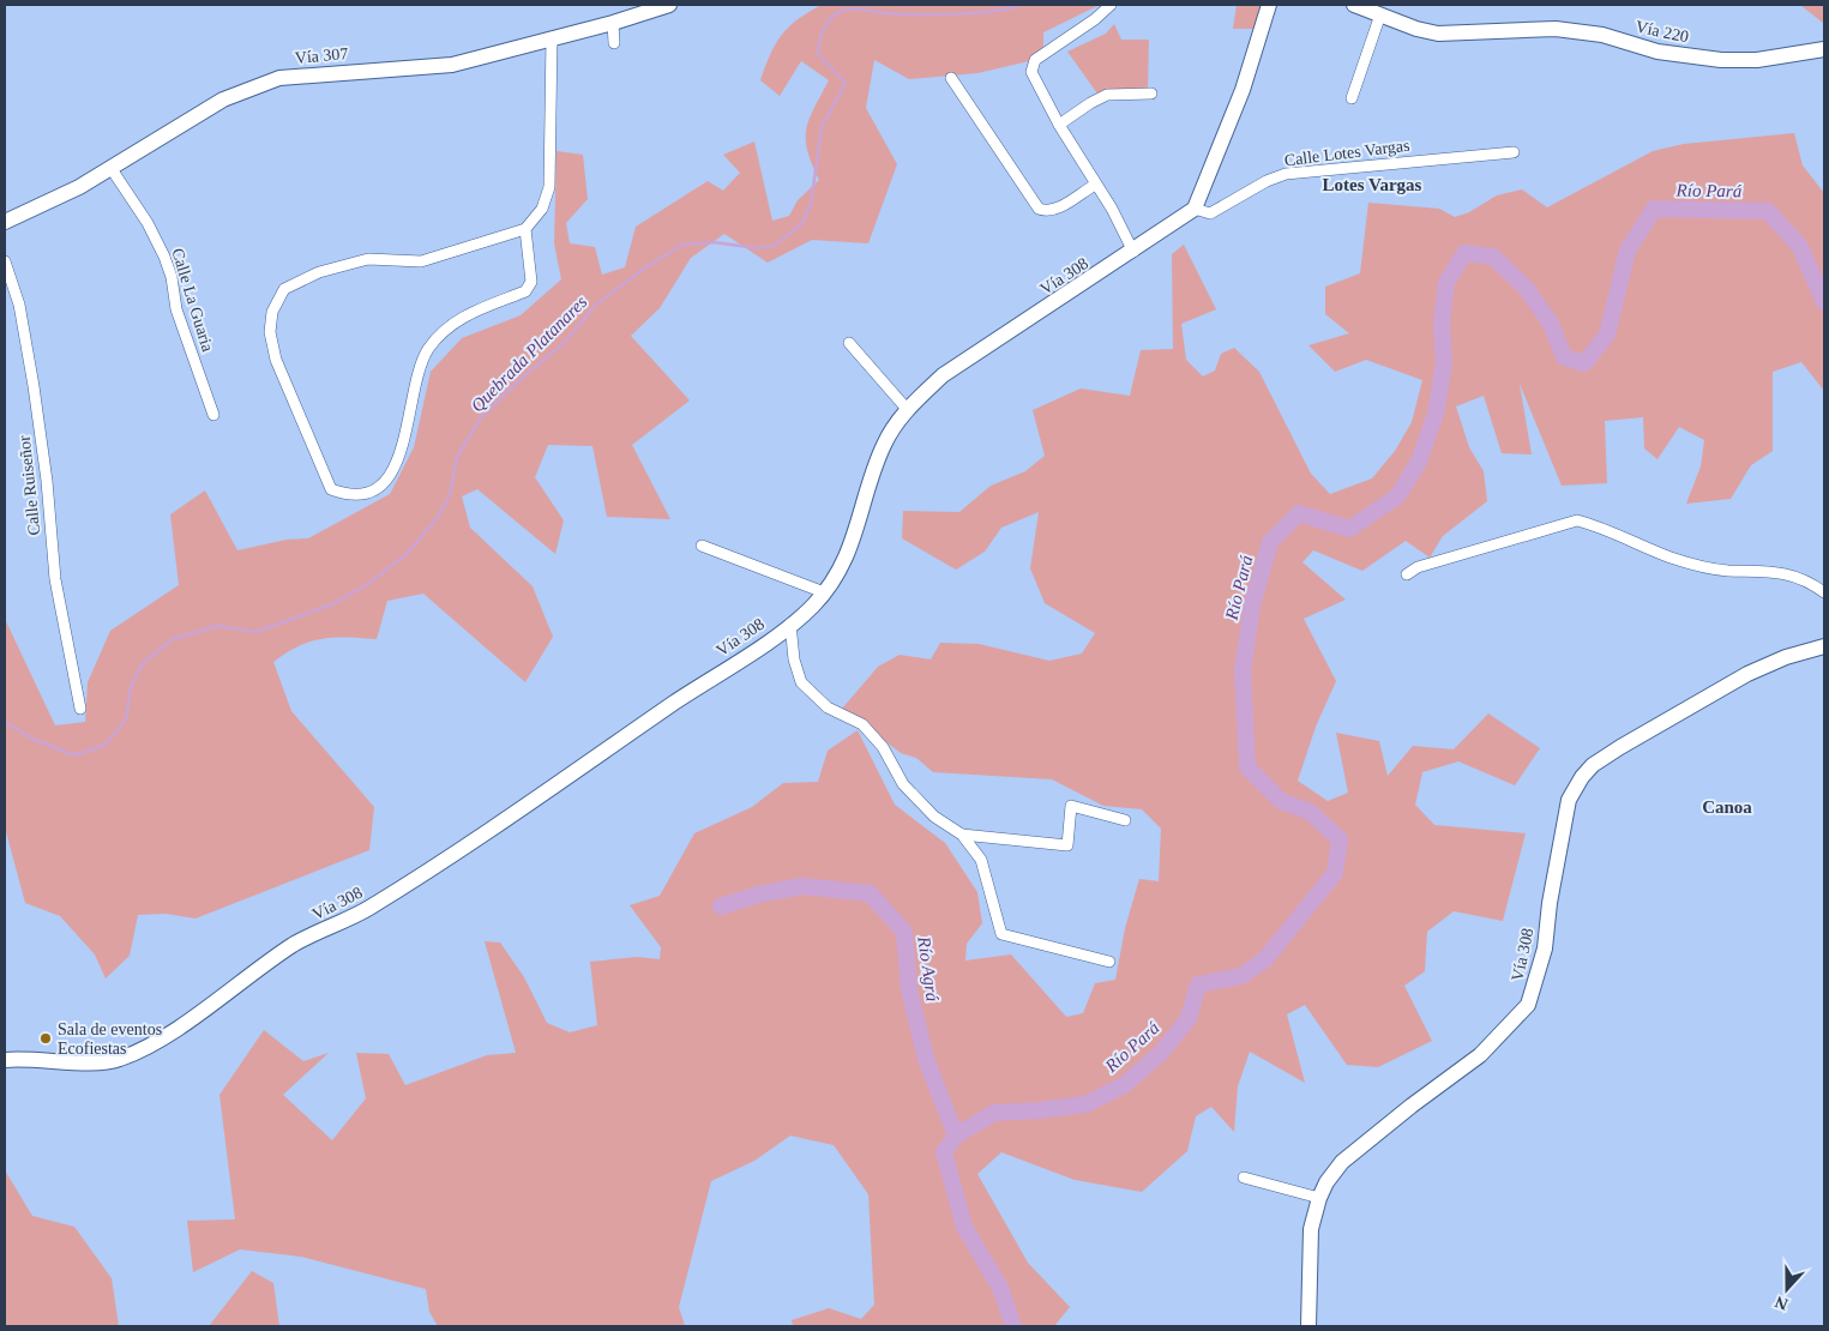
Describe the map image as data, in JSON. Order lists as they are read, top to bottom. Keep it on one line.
{"streets":{"street":["Vía 220","Vía 307","Calle Lotes Vargas","Vía 308","Calle La Guaria","Calle Ruiseñor"]},"crossings":[["Vía 307","Calle La Guaria"],["Calle Lotes Vargas","Vía 308"]],"districts":["Lotes Vargas","Canoa"],"water":["Río Pará","Quebrada Platanares","Río Agrá"],"places":["Sala de eventos Ecofiestas"],"north":"bottom"}
